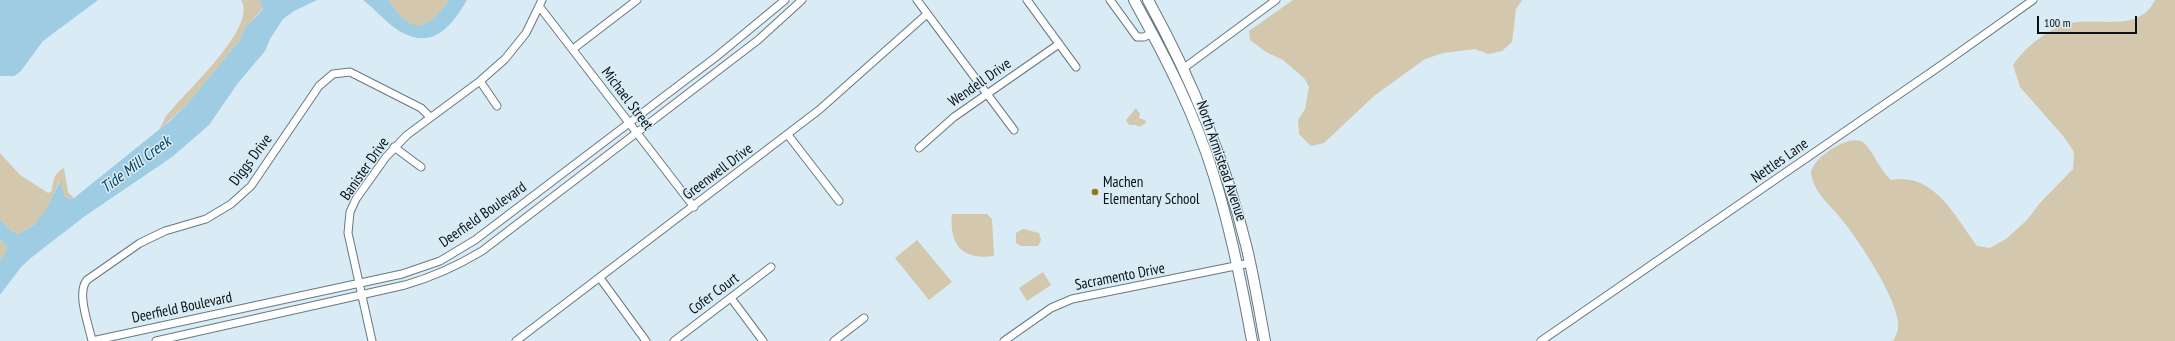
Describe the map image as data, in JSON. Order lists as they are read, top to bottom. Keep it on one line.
{"streets":{"main road":["North Armistead Avenue"],"street":["Wendell Drive","Michael Street","Diggs Drive","Nettles Lane","Banister Drive","Greenwell Drive","Deerfield Boulevard","Sacramento Drive","Cofer Court"]},"crossings":[["Michael Street","Banister Drive"],["Michael Street","Greenwell Drive"],["Michael Street","Deerfield Boulevard"],["Diggs Drive","Banister Drive"],["Diggs Drive","Deerfield Boulevard"],["North Armistead Avenue","Sacramento Drive"],["Banister Drive","Deerfield Boulevard"]],"water":["Tide Mill Creek"],"places":["Machen Elementary School"],"scale_bar":"100 m"}
